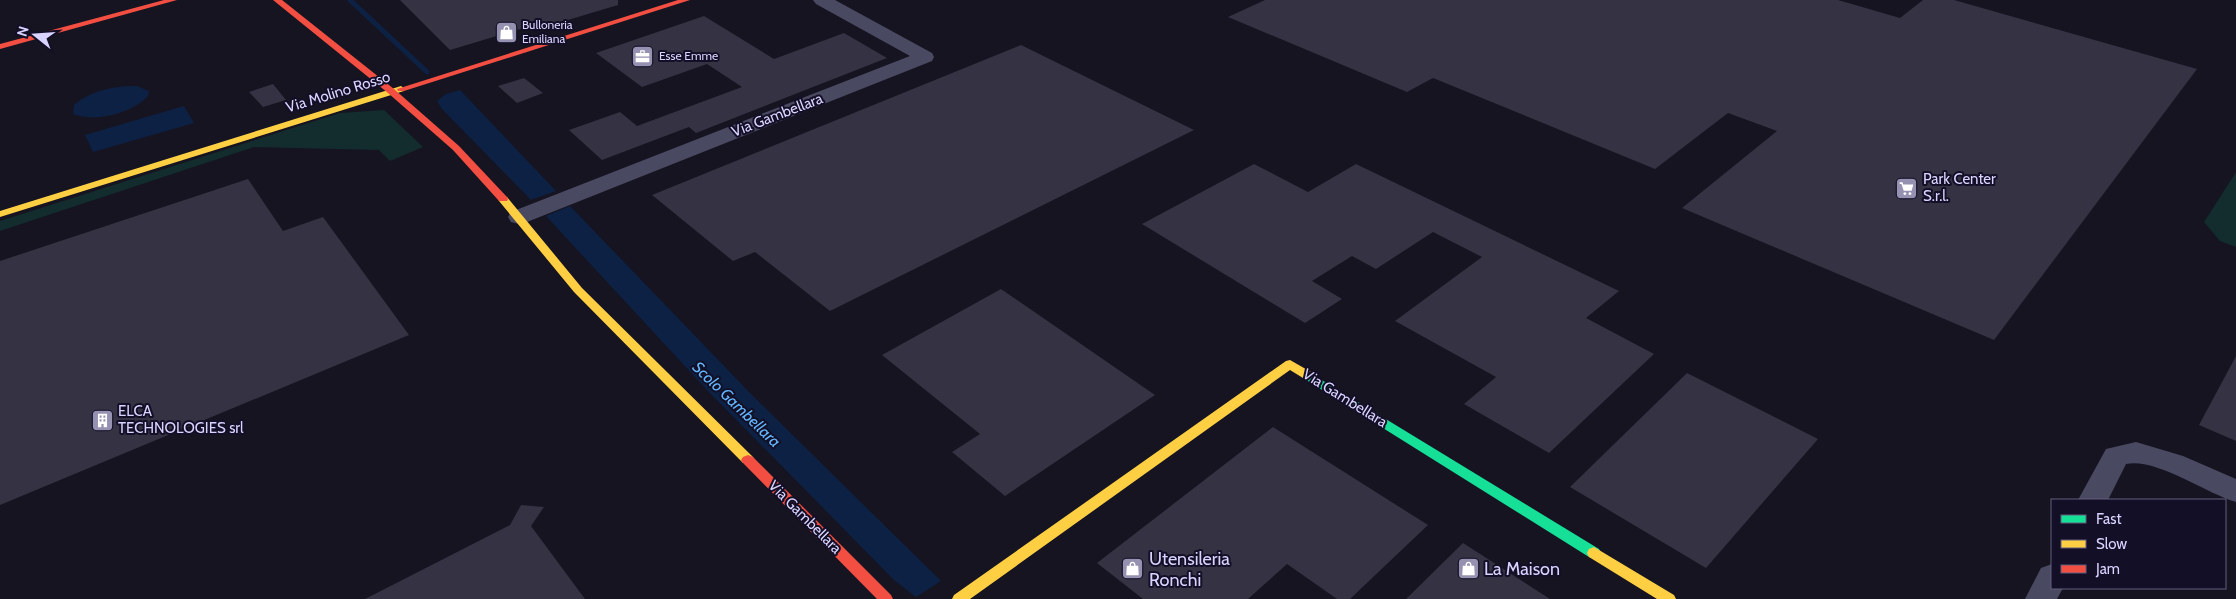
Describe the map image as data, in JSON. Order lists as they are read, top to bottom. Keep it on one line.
{"streets":{"main road":["Via Molino Rosso","Via Gambellara"]},"crossings":[["Via Molino Rosso","Via Gambellara"]],"water":["Scolo Gambellara"],"places":{"shop":["Bulloneria Emiliana","Utensileria Ronchi","La Maison"],"office":["Esse Emme"],"supermarket":["Park Center S.r.l."],"building":["ELCA TECHNOLOGIES srl"]},"legend":["Fast","Slow","Jam"],"north":"left"}
